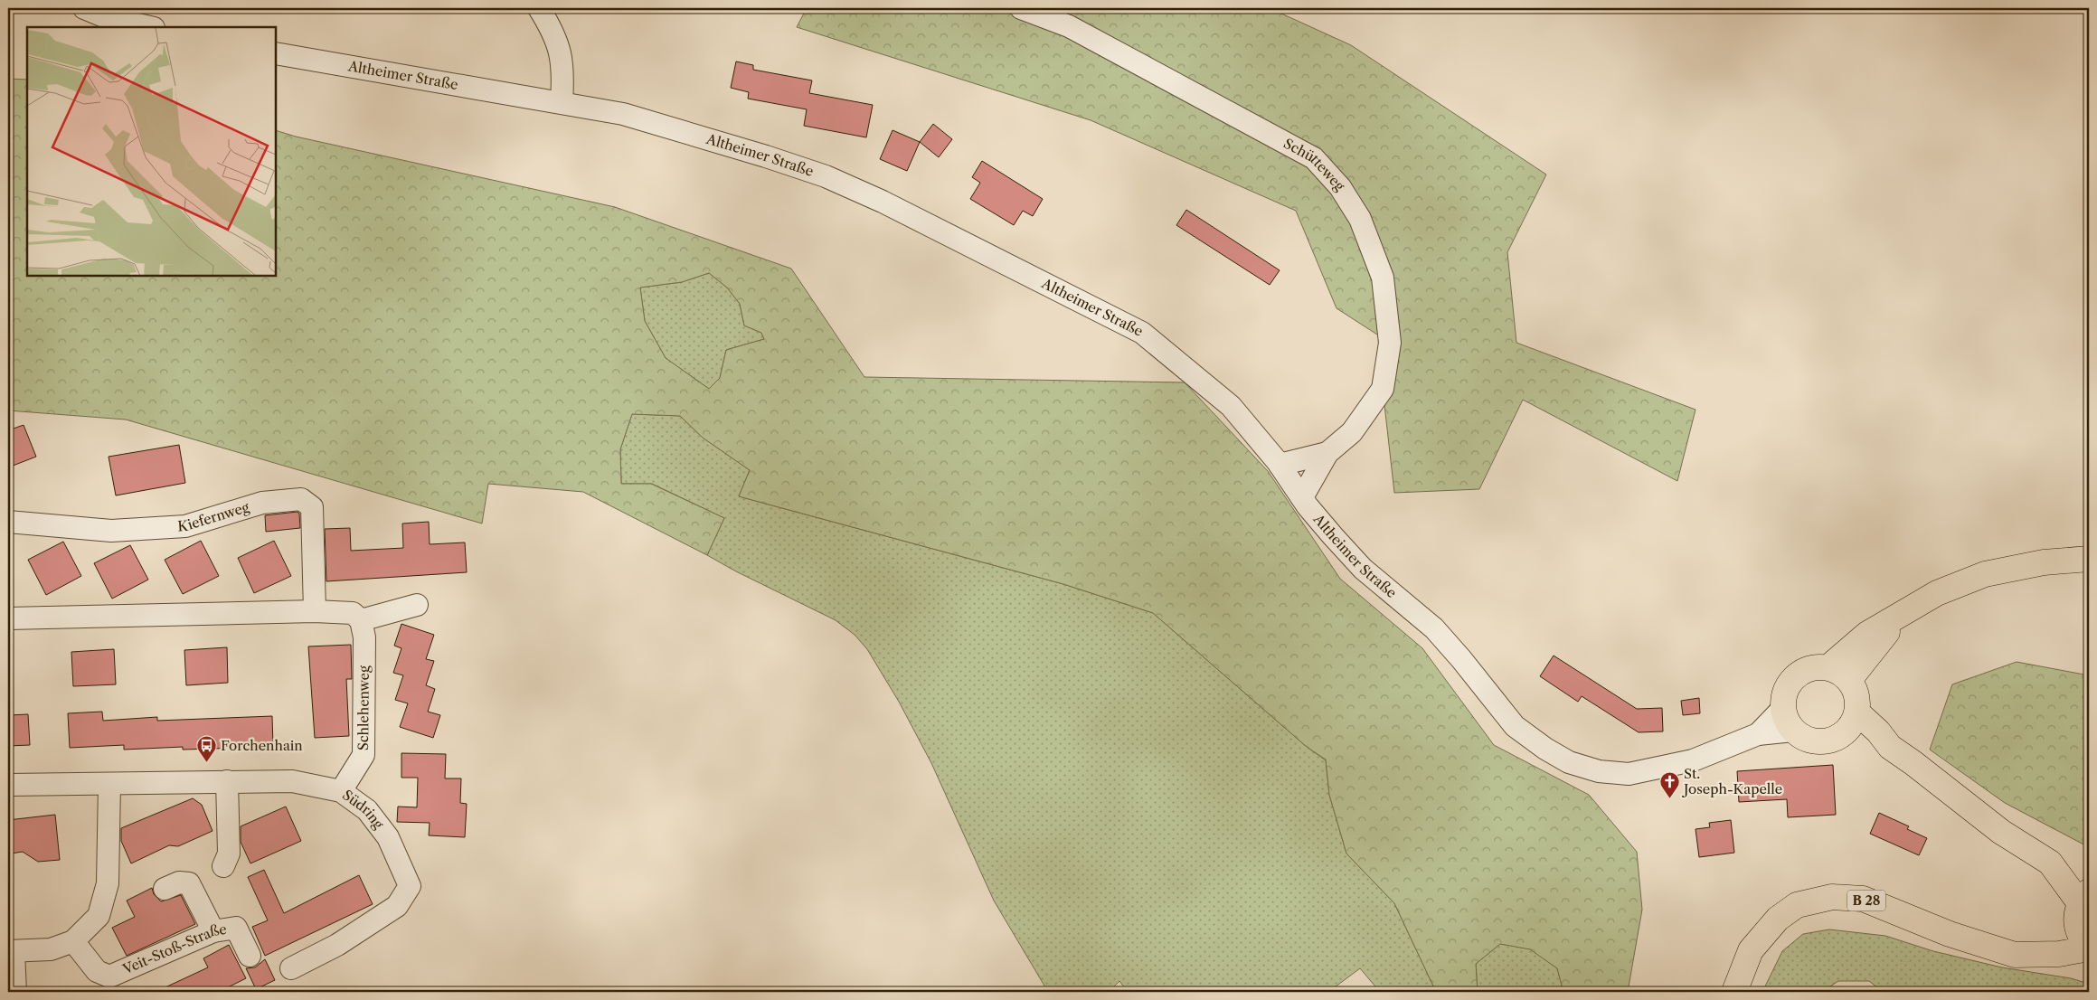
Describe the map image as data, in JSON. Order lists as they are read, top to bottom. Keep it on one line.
{"streets":{"main road":["B 28"],"street":["Altheimer Straße","Schütteweg","Kiefernweg","Schlehenweg","Südring","Veit-Stoß-Straße"]},"crossings":[["Altheimer Straße","Schütteweg"],["Schlehenweg","Südring"]],"places":{"bus stop":["Forchenhain"],"church":["St. Joseph-Kapelle"]}}
